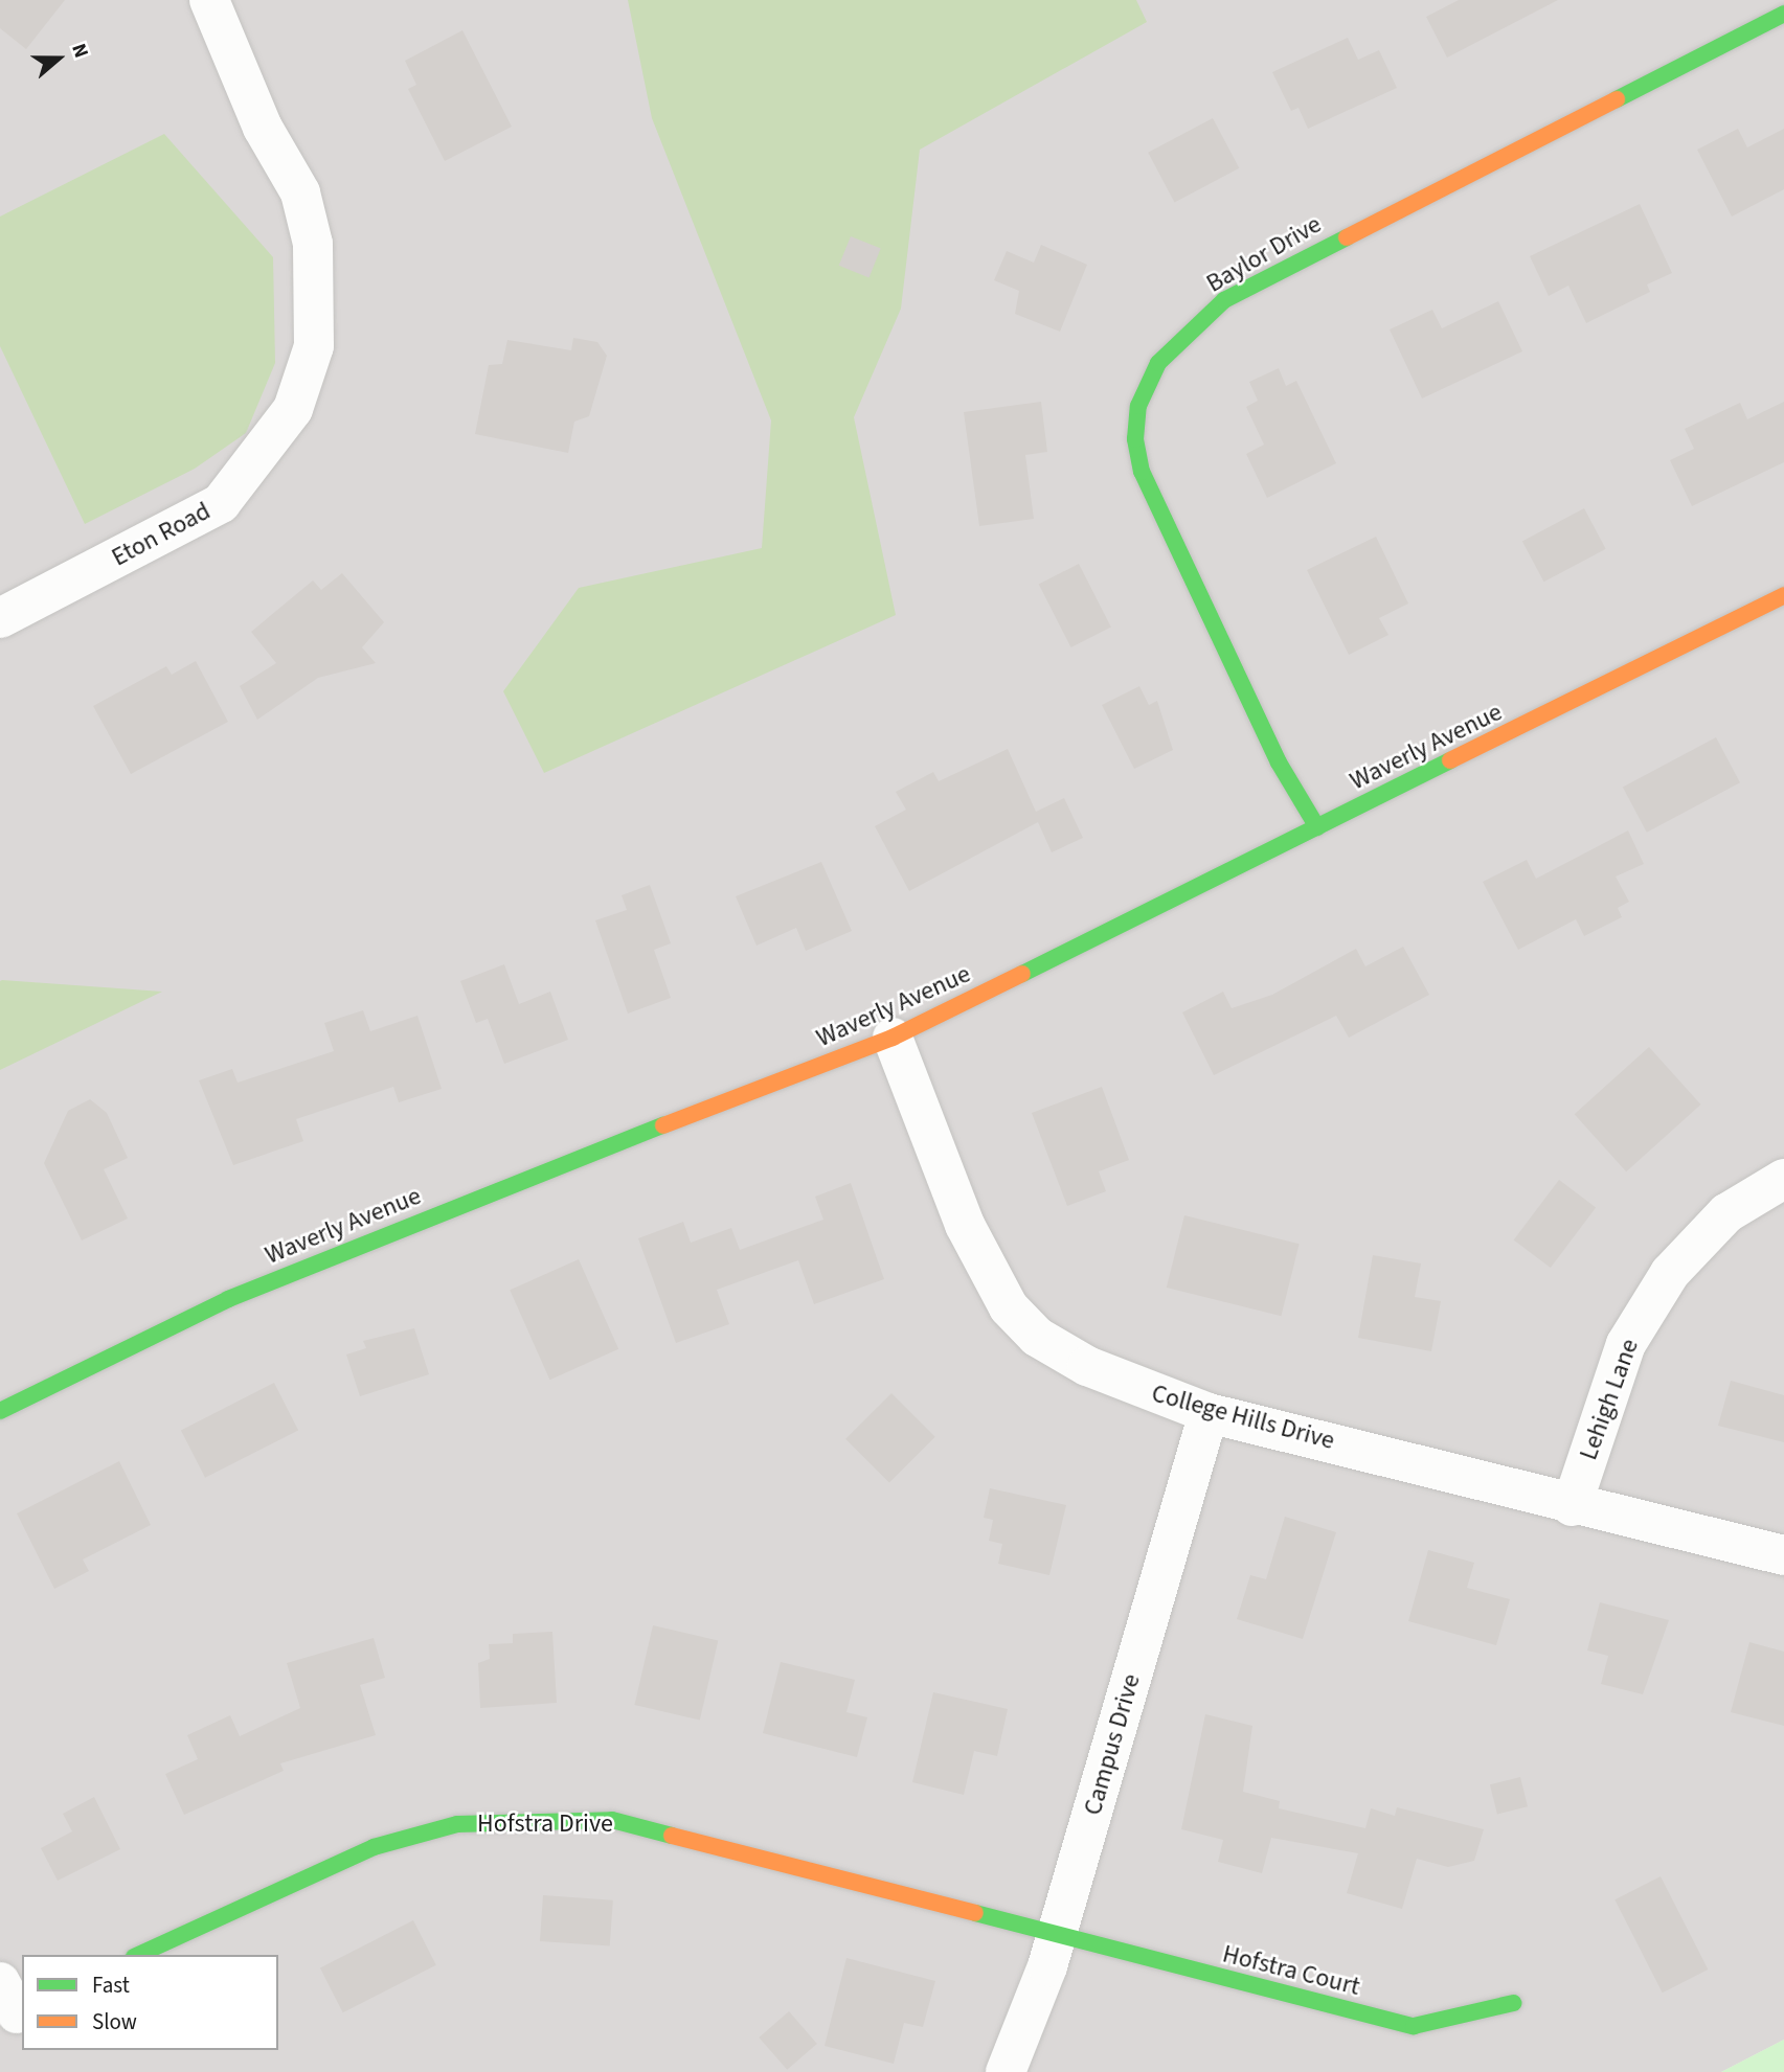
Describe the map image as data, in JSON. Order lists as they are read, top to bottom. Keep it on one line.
{"streets":{"street":["Baylor Drive","Eton Road","Waverly Avenue","Lehigh Lane","College Hills Drive","Campus Drive","Hofstra Drive","Hofstra Court"]},"crossings":[["Baylor Drive","Waverly Avenue"],["Waverly Avenue","College Hills Drive"],["Lehigh Lane","College Hills Drive"],["College Hills Drive","Campus Drive"],["Campus Drive","Hofstra Drive"],["Campus Drive","Hofstra Court"],["Hofstra Drive","Hofstra Court"]],"legend":["Fast","Slow"],"north":"right"}
